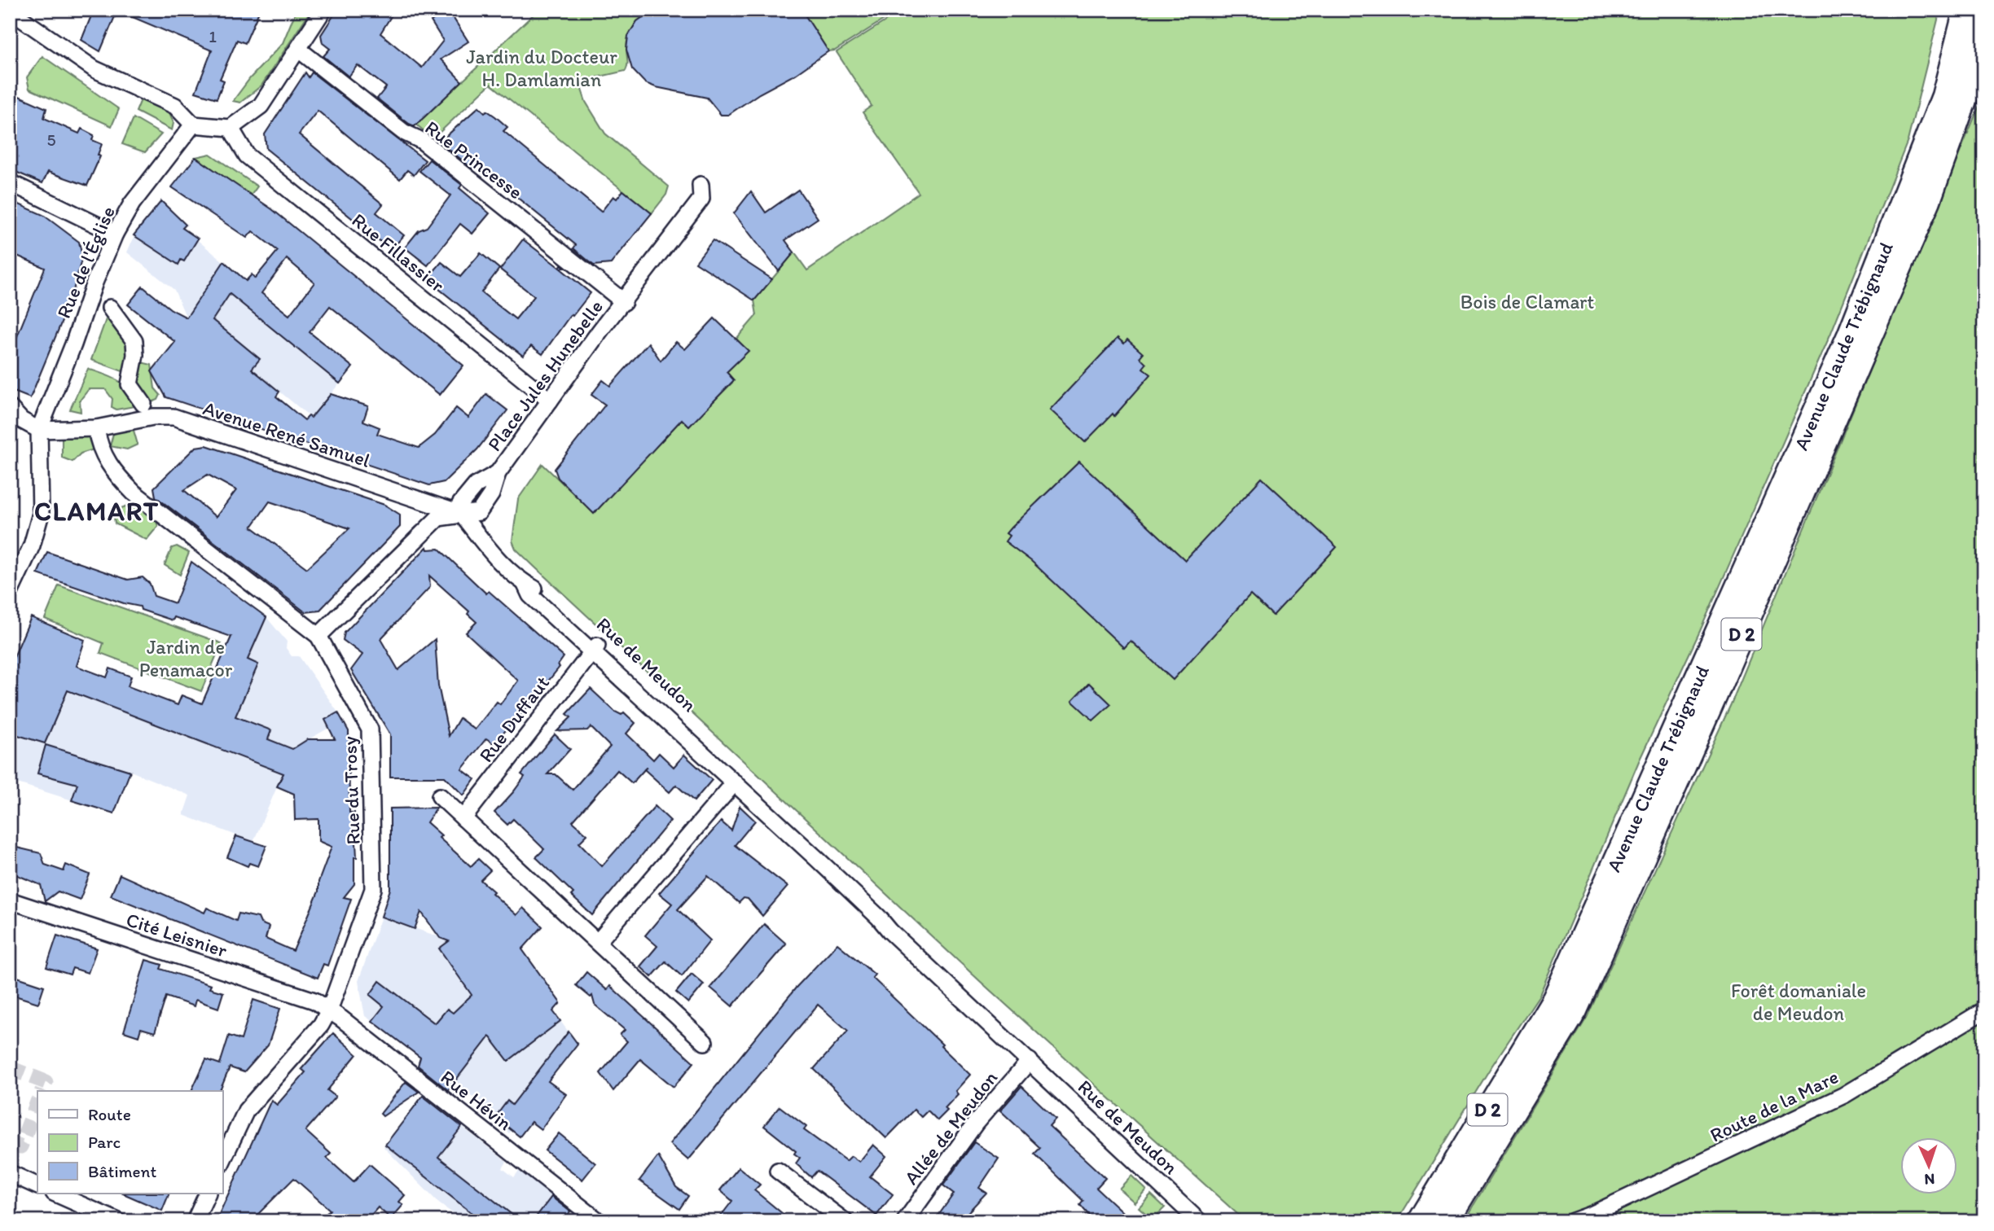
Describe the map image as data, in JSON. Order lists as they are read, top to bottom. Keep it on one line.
{"streets":{"main road":["Avenue Claude Trébignaud","D 2"],"street":["Rue Princesse","Rue Fillassier","Rue de l'Église","Place Jules Hunebelle","Avenue René Samuel","Rue de Meudon","Rue Duffaut","Rue du Trosy","Cité Leisnier","Rue Hévin","Route de la Mare","Allée de Meudon"]},"crossings":[["Rue Princesse","Place Jules Hunebelle"],["Rue Fillassier","Place Jules Hunebelle"],["Place Jules Hunebelle","Avenue René Samuel"],["Place Jules Hunebelle","Rue de Meudon"],["Avenue René Samuel","Rue de Meudon"],["Avenue René Samuel","Rue du Trosy"],["Rue de Meudon","Rue Duffaut"],["Rue de Meudon","Allée de Meudon"],["Rue du Trosy","Cité Leisnier"],["Rue du Trosy","Rue Hévin"],["Cité Leisnier","Rue Hévin"]],"districts":["CLAMART"],"parks":["Jardin du Docteur H. Damlamian","Bois de Clamart","Jardin de Penamacor","Forêt domaniale de Meudon"],"house_numbers":["1","5"],"legend":["Route","Parc","Bâtiment"],"north":"bottom"}
